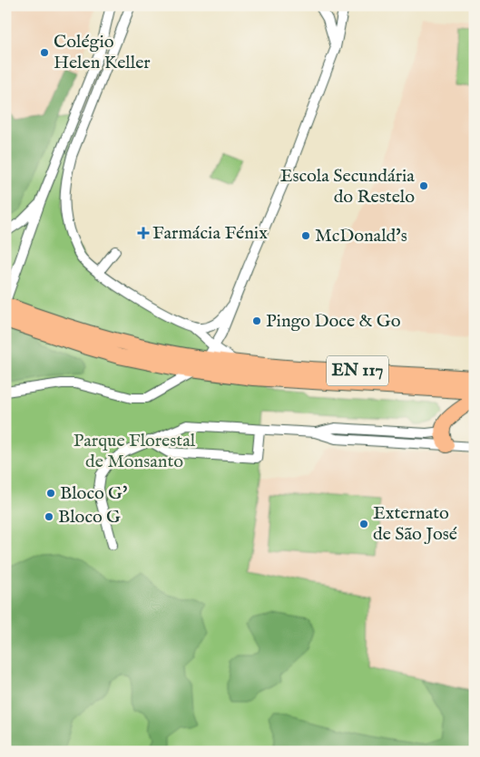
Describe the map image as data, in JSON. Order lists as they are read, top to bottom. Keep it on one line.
{"streets":{"main road":["EN 117"]},"parks":["Parque Florestal de Monsanto"],"places":{"other":["Colégio Helen Keller","Escola Secundária do Restelo","McDonald's","Pingo Doce & Go","Bloco G'","Bloco G","Externato de São José"],"health":["Farmácia Fénix"]}}
